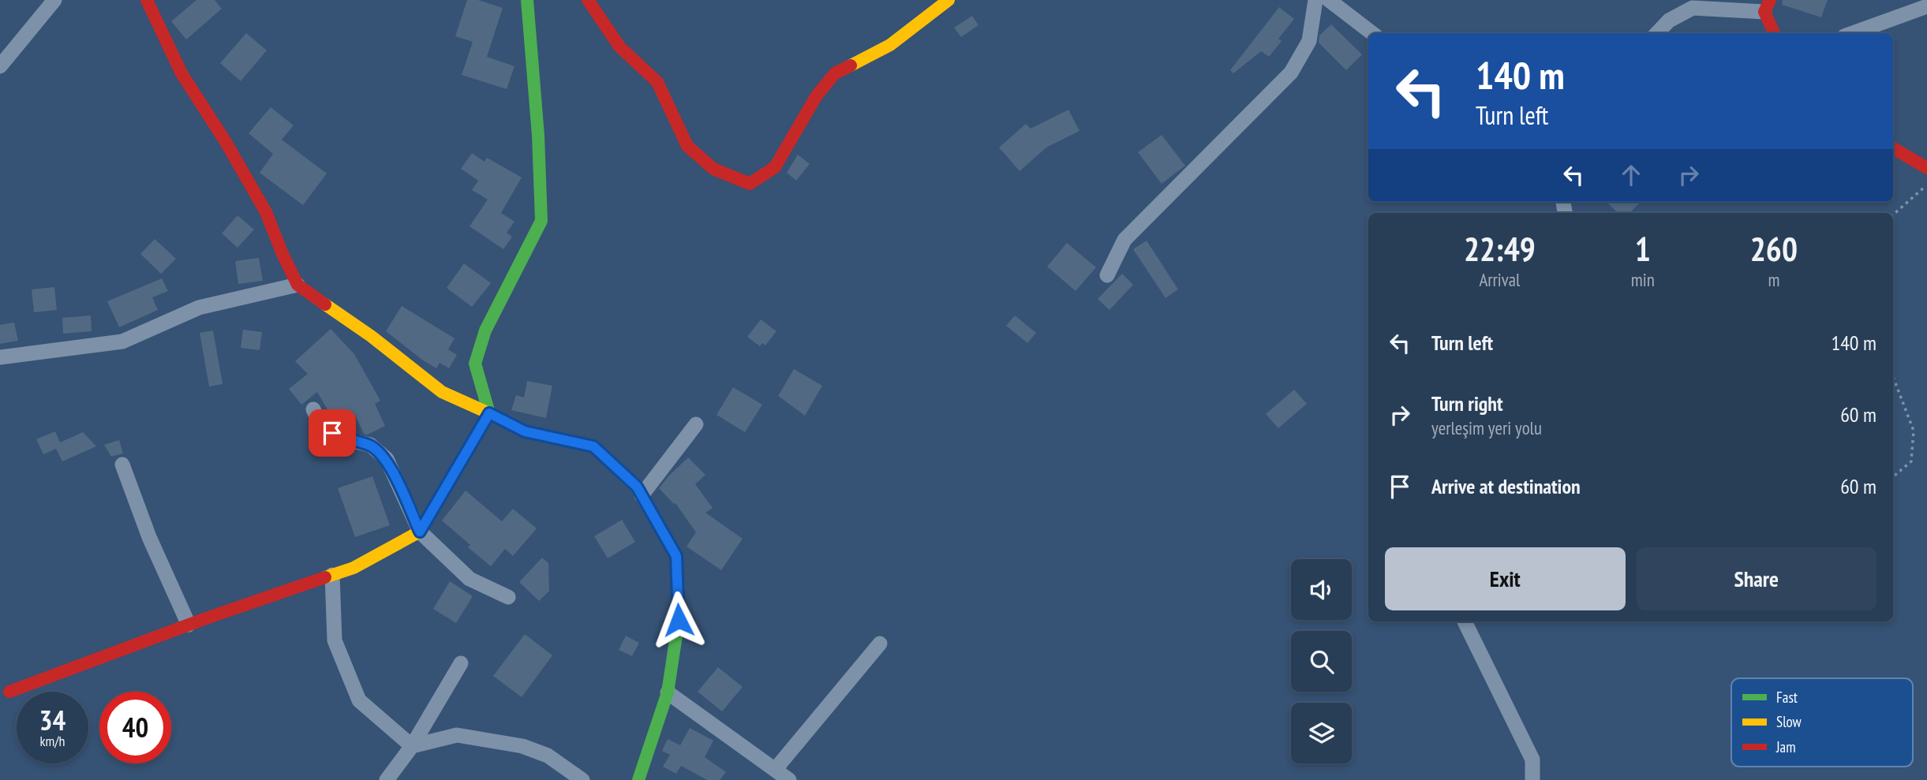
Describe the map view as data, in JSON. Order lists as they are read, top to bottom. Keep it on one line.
{"legend":["Fast","Slow","Jam"],"page":{"turn":["140 m","Turn left"],"eta":["22:49","Arrival","1","min","260","m"],"list":[{"name":"Turn left","value":"140 m"},{"name":"Turn right","note":"yerleşim yeri yolu","value":"60 m"},{"name":"Arrive at destination","value":"60 m"}],"buttons":["Exit","Share"],"speed":"34 km/h","limit":"40"}}
